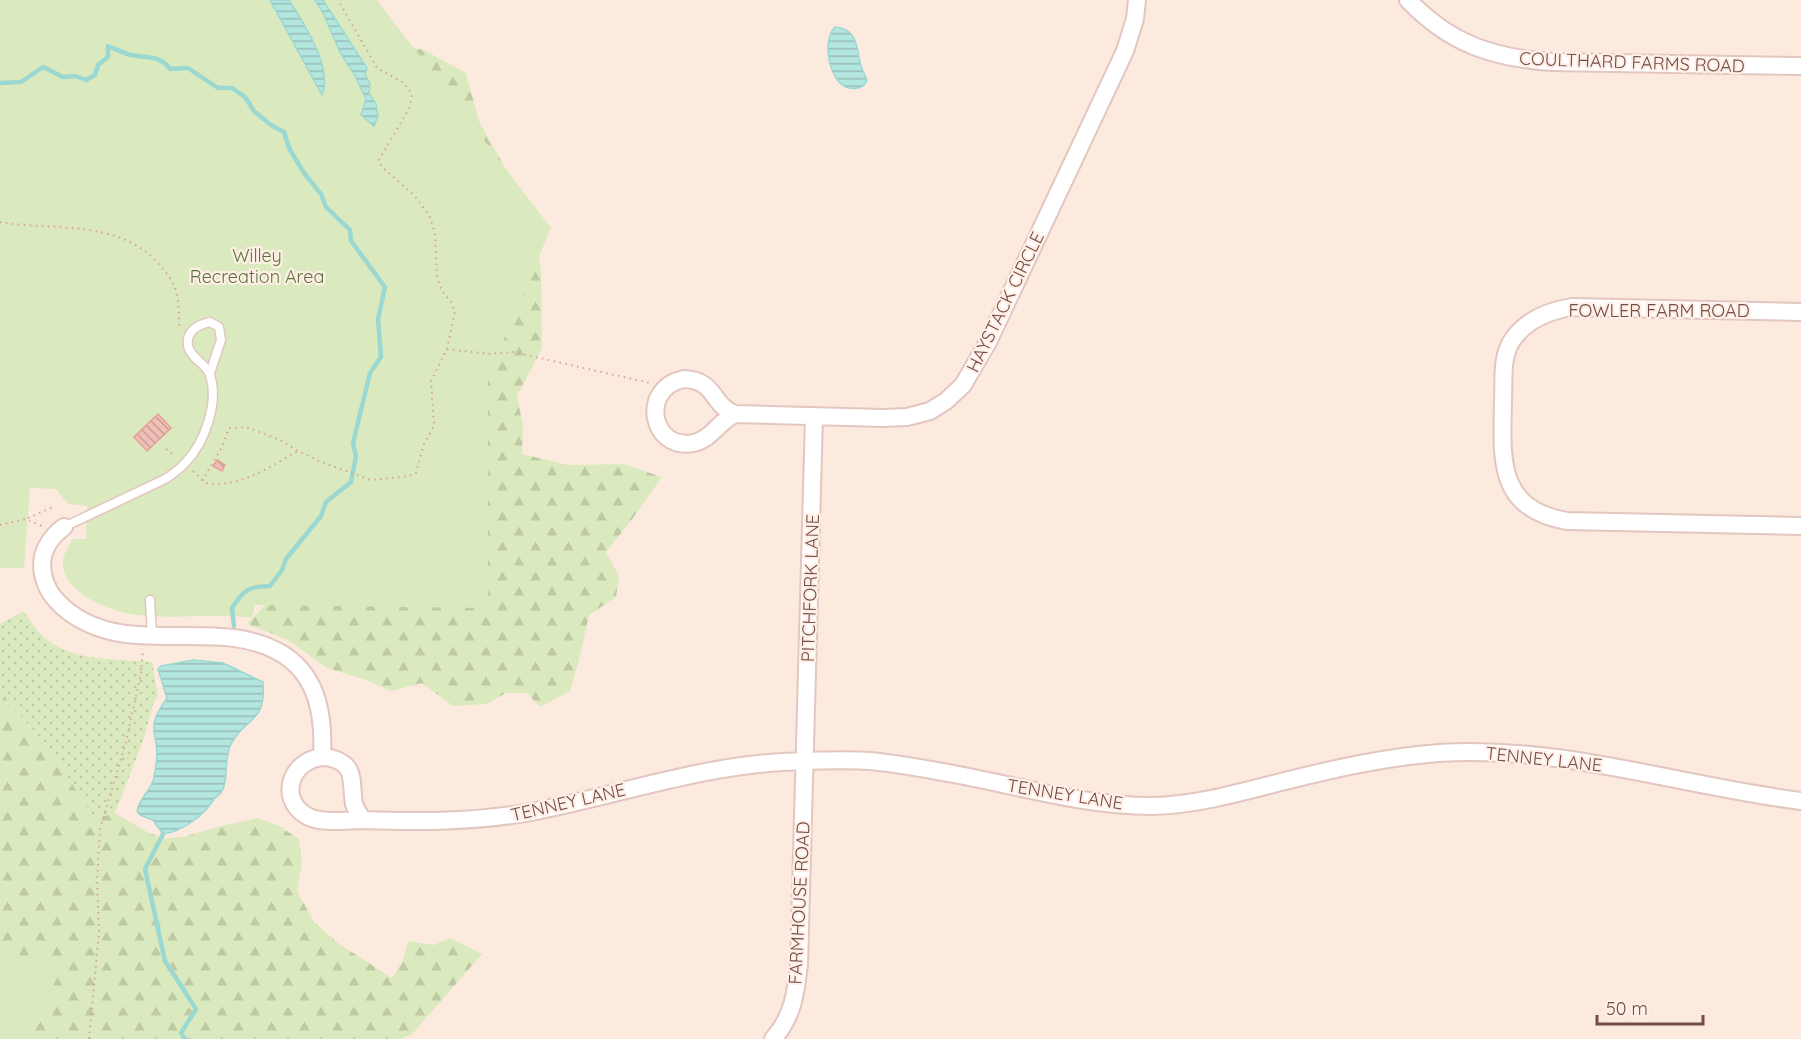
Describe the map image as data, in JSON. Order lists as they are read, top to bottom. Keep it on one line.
{"streets":{"street":["COULTHARD FARMS ROAD","HAYSTACK CIRCLE","FOWLER FARM ROAD","PITCHFORK LANE","TENNEY LANE","FARMHOUSE ROAD"]},"crossings":[["HAYSTACK CIRCLE","PITCHFORK LANE"],["PITCHFORK LANE","TENNEY LANE"],["PITCHFORK LANE","FARMHOUSE ROAD"],["TENNEY LANE","FARMHOUSE ROAD"]],"parks":["Willey Recreation Area"],"scale_bar":"50 m"}
